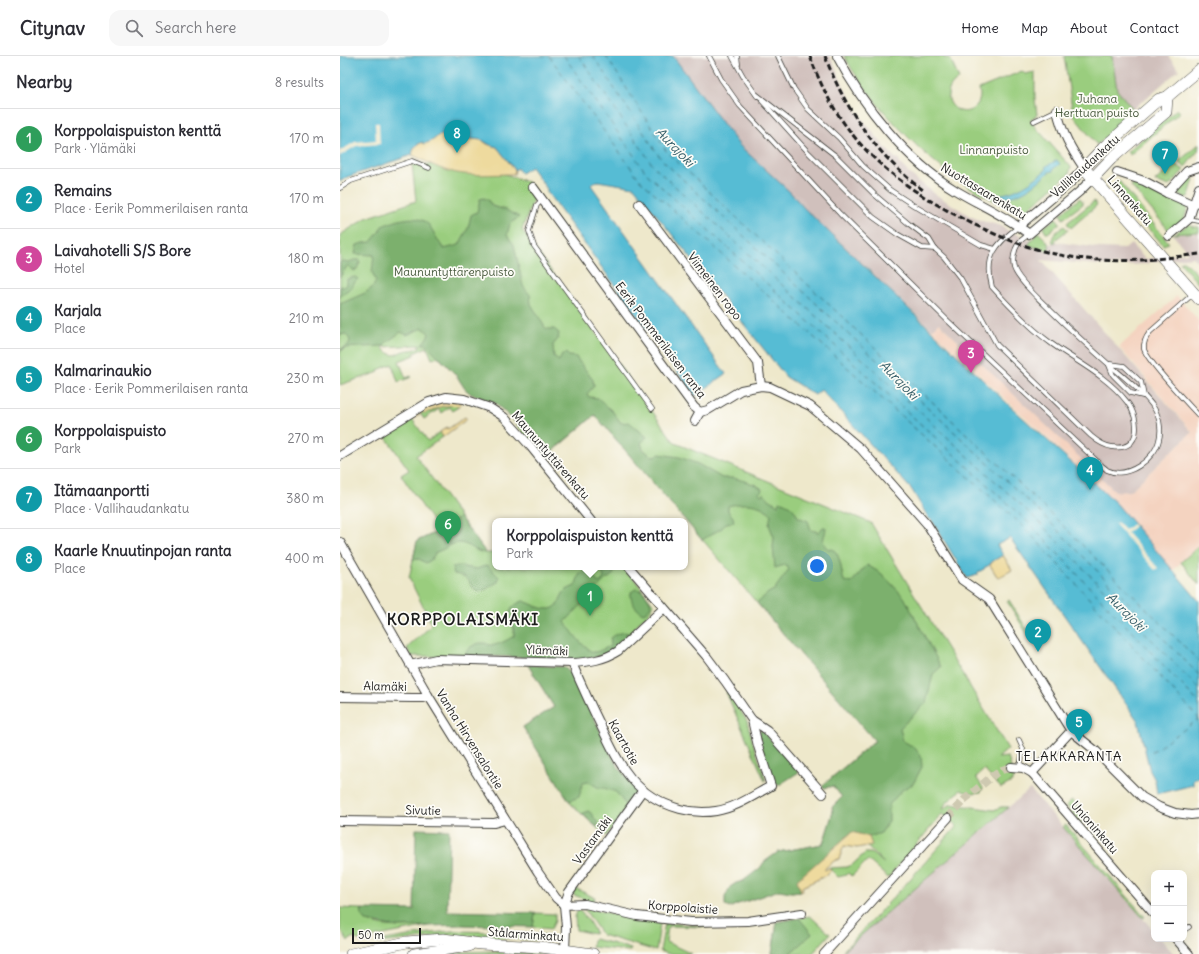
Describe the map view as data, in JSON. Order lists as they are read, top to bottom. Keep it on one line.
{"streets":{"street":["Vallihaudankatu","Nuottasaarenkatu","Linnankatu","Viimeinen ropo","Eerik Pommerilaisen ranta","Maununtyttärenkatu","Ylämäki","Alamäki","Vanha Hirvensalontie","Kaartotie","Sivutie","Unioninkatu","Vastamäki","Korppolaistie","Stålarminkatu"]},"crossings":[["Vallihaudankatu","Nuottasaarenkatu"],["Vallihaudankatu","Linnankatu"],["Viimeinen ropo","Eerik Pommerilaisen ranta"],["Ylämäki","Vanha Hirvensalontie"],["Ylämäki","Kaartotie"],["Alamäki","Vanha Hirvensalontie"],["Vanha Hirvensalontie","Sivutie"],["Vanha Hirvensalontie","Vastamäki"],["Vanha Hirvensalontie","Korppolaistie"],["Kaartotie","Vastamäki"],["Vastamäki","Korppolaistie"]],"districts":["KORPPOLAISMÄKI","TELAKKARANTA"],"water":["Aurajoki"],"parks":["Juhana Herttuan puisto","Linnanpuisto","Maununtyttärenpuisto"],"scale_bar":"50 m","page":{"header":"Citynav","search":"Search here","nav":["Home","Map","About","Contact"],"heading":["Nearby","8 results"],"list":[{"mark":"1","name":"Korppolaispuiston kenttä","note":"Park · Ylämäki","value":"170 m"},{"mark":"2","name":"Remains","note":"Place · Eerik Pommerilaisen ranta","value":"170 m"},{"mark":"3","name":"Laivahotelli S/S Bore","note":"Hotel","value":"180 m"},{"mark":"4","name":"Karjala","note":"Place","value":"210 m"},{"mark":"5","name":"Kalmarinaukio","note":"Place · Eerik Pommerilaisen ranta","value":"230 m"},{"mark":"6","name":"Korppolaispuisto","note":"Park","value":"270 m"},{"mark":"7","name":"Itämaanportti","note":"Place · Vallihaudankatu","value":"380 m"},{"mark":"8","name":"Kaarle Knuutinpojan ranta","note":"Place","value":"400 m"}],"pins":["8","7","3","4","6","1","2","5"],"popup":["Korppolaispuiston kenttä","Park"],"map_buttons":["+","−"],"scale":"50 m"}}
